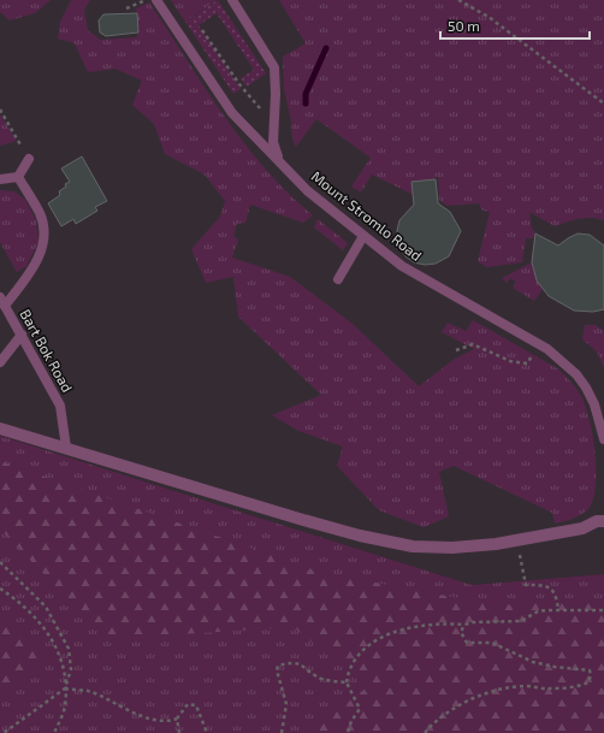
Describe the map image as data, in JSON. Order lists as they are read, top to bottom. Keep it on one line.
{"streets":{"lane":["Mount Stromlo Road","Bart Bok Road"]},"scale_bar":"50 m"}
